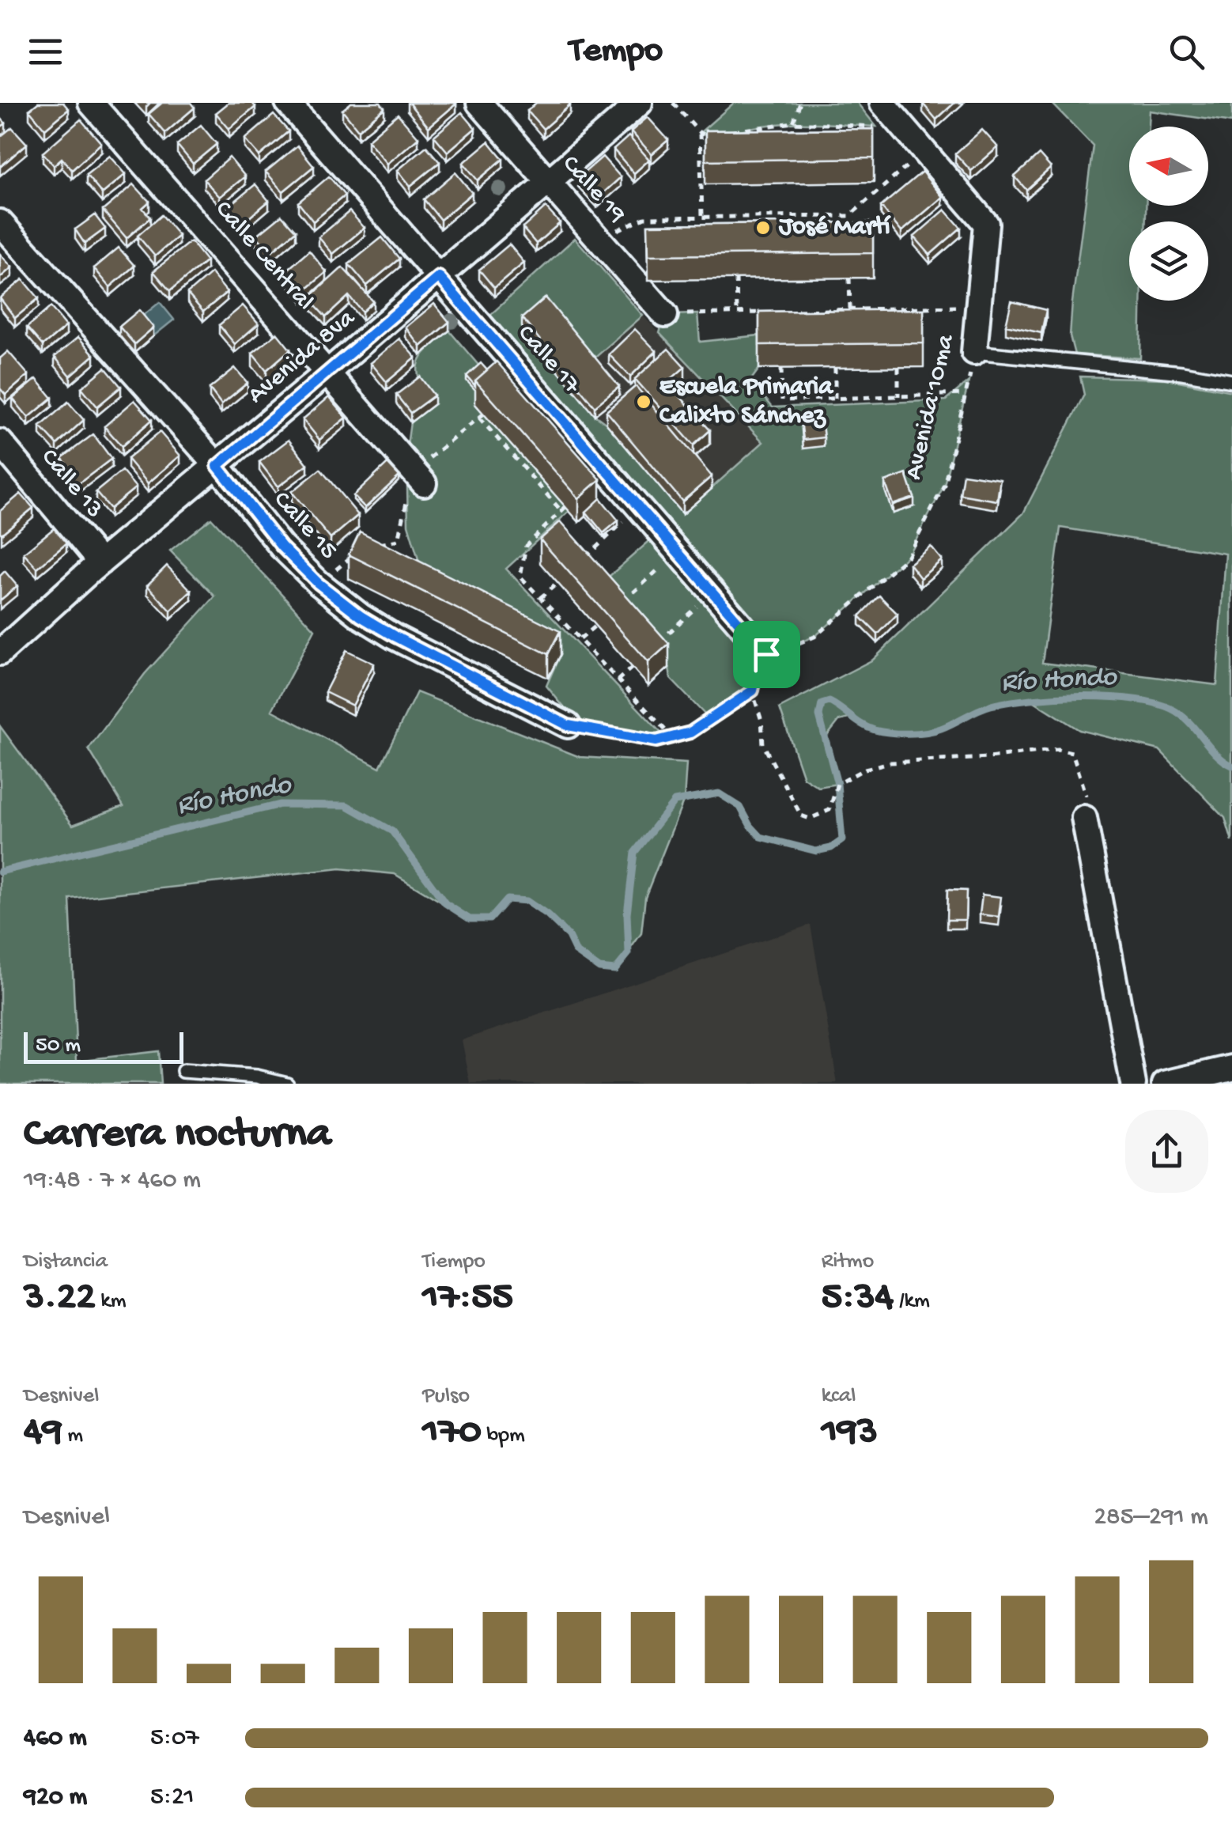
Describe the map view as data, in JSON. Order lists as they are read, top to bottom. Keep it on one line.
{"streets":{"street":["Calle 19","Calle Central","Avenida 8va","Calle 17","Avenida 10ma","Calle 13","Calle 15"]},"crossings":[["Calle 19","Avenida 8va"],["Calle Central","Avenida 8va"],["Avenida 8va","Calle 17"],["Avenida 8va","Calle 13"],["Avenida 8va","Calle 15"],["Calle 17","Avenida 10ma"]],"water":["Río Hondo"],"places":["José Martí","Escuela Primaria Calixto Sánchez"],"scale_bar":"50 m","north":"left","page":{"header":"Tempo","scale":"50 m","heading":["Carrera nocturna","19:48 · 7 × 460 m"],"stats":[["Distancia","3.22 km"],["Tiempo","17:55"],["Ritmo","5:34 /km"],["Desnivel","49 m"],["Pulso","170 bpm"],["kcal","193"]],"chart":["Desnivel","285–291 m"],"list":[{"name":"460 m","note":"5:07"},{"name":"920 m","note":"5:21"}]}}
